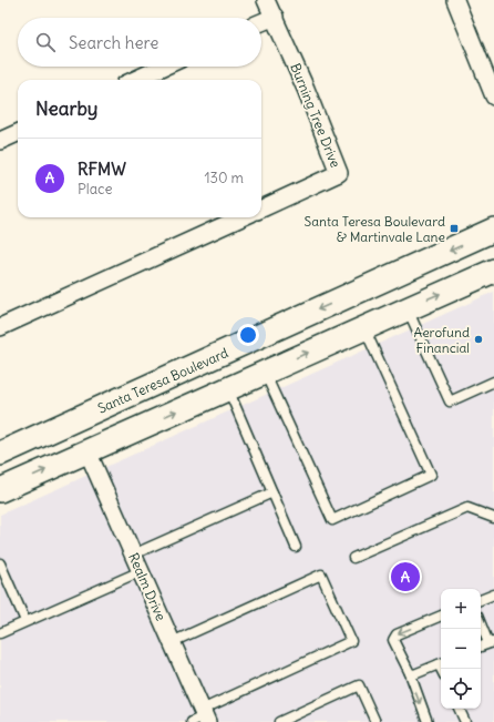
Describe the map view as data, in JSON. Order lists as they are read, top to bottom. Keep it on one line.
{"streets":{"main road":["Santa Teresa Boulevard"],"street":["Burning Tree Drive","Realm Drive"]},"places":{"transit":["Santa Teresa Boulevard & Martinvale Lane"],"other":["Aerofund Financial"]},"page":{"search":"Search here","heading":"Nearby","list":[{"mark":"A","name":"RFMW","note":"Place","value":"130 m"}],"pins":"A","map_buttons":["+","−"]}}
